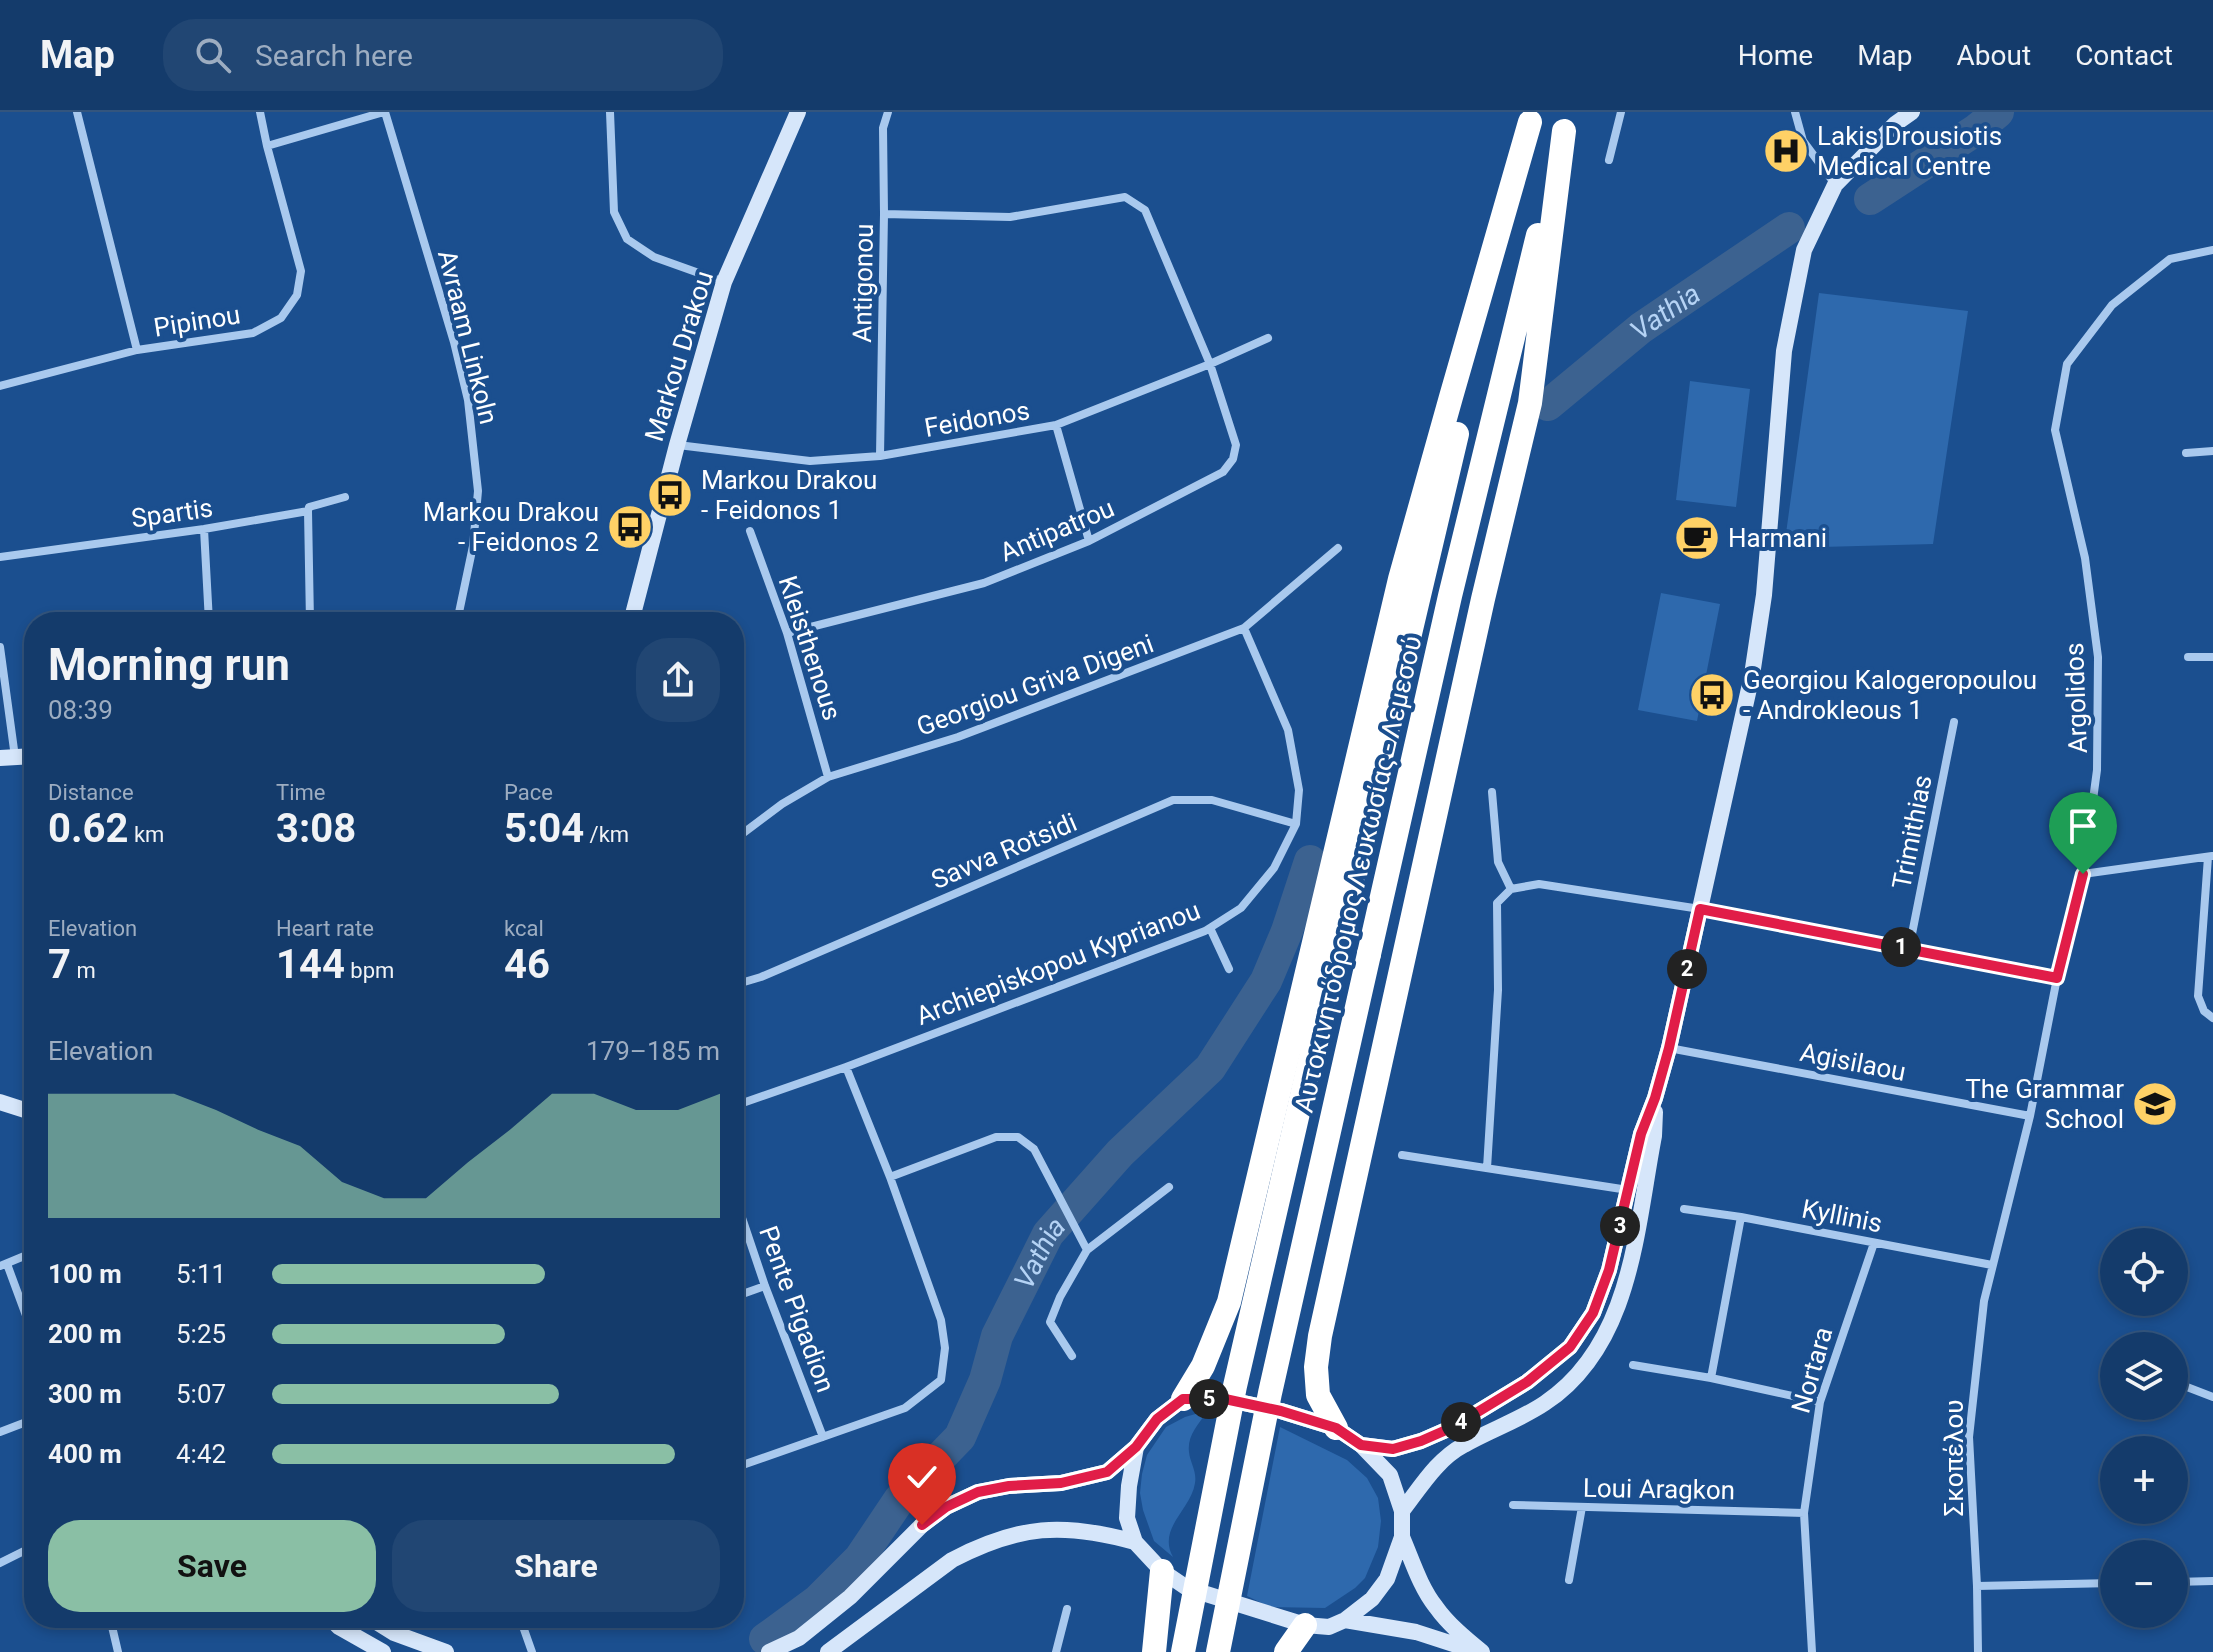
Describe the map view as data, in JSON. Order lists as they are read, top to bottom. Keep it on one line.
{"streets":{"highway":["Αυτοκινητόδρομος Λευκωσίας - Λεμεσού"],"street":["Antigonou","Pipinou","Avraam Linkoln","Markou Drakou","Feidonos","Spartis","Antipatrou","Kleisthenous","Georgiou Griva Digeni","Argolidos","Trimithias","Savva Rotsidi","Archiepiskopou Kyprianou","Agisilaou","Kyllinis","Pente Pigadion","Nortara","Σκοπέλου","Loui Aragkon"]},"crossings":[["Antigonou","Feidonos"],["Antigonou","Antipatrou"],["Markou Drakou","Feidonos"],["Feidonos","Antipatrou"],["Antipatrou","Kleisthenous"],["Kleisthenous","Georgiou Griva Digeni"],["Georgiou Griva Digeni","Archiepiskopou Kyprianou"],["Argolidos","Agisilaou"],["Argolidos","Kyllinis"],["Argolidos","Σκοπέλου"],["Savva Rotsidi","Archiepiskopou Kyprianou"],["Kyllinis","Nortara"],["Kyllinis","Σκοπέλου"],["Nortara","Loui Aragkon"]],"water":["Vathia"],"places":{"hospital":["Lakis Drousiotis Medical Centre"],"bus stop":["Markou Drakou - Feidonos 1","Markou Drakou - Feidonos 2","Georgiou Kalogeropoulou - Androkleous 1"],"cafe":["Harmani"],"school or university":["The Grammar School"]},"page":{"header":"Map","search":"Search here","nav":["Home","Map","About","Contact"],"heading":["Morning run","08:39"],"stats":[["Distance","0.62 km"],["Time","3:08"],["Pace","5:04 /km"],["Elevation","7 m"],["Heart rate","144 bpm"],["kcal","46"]],"pins":["1","2","3","5","4"],"chart":["Elevation","179–185 m"],"map_buttons":["+","−"],"list":[{"name":"100 m","note":"5:11"},{"name":"200 m","note":"5:25"},{"name":"300 m","note":"5:07"},{"name":"400 m","note":"4:42"}],"buttons":["Save","Share"]}}
